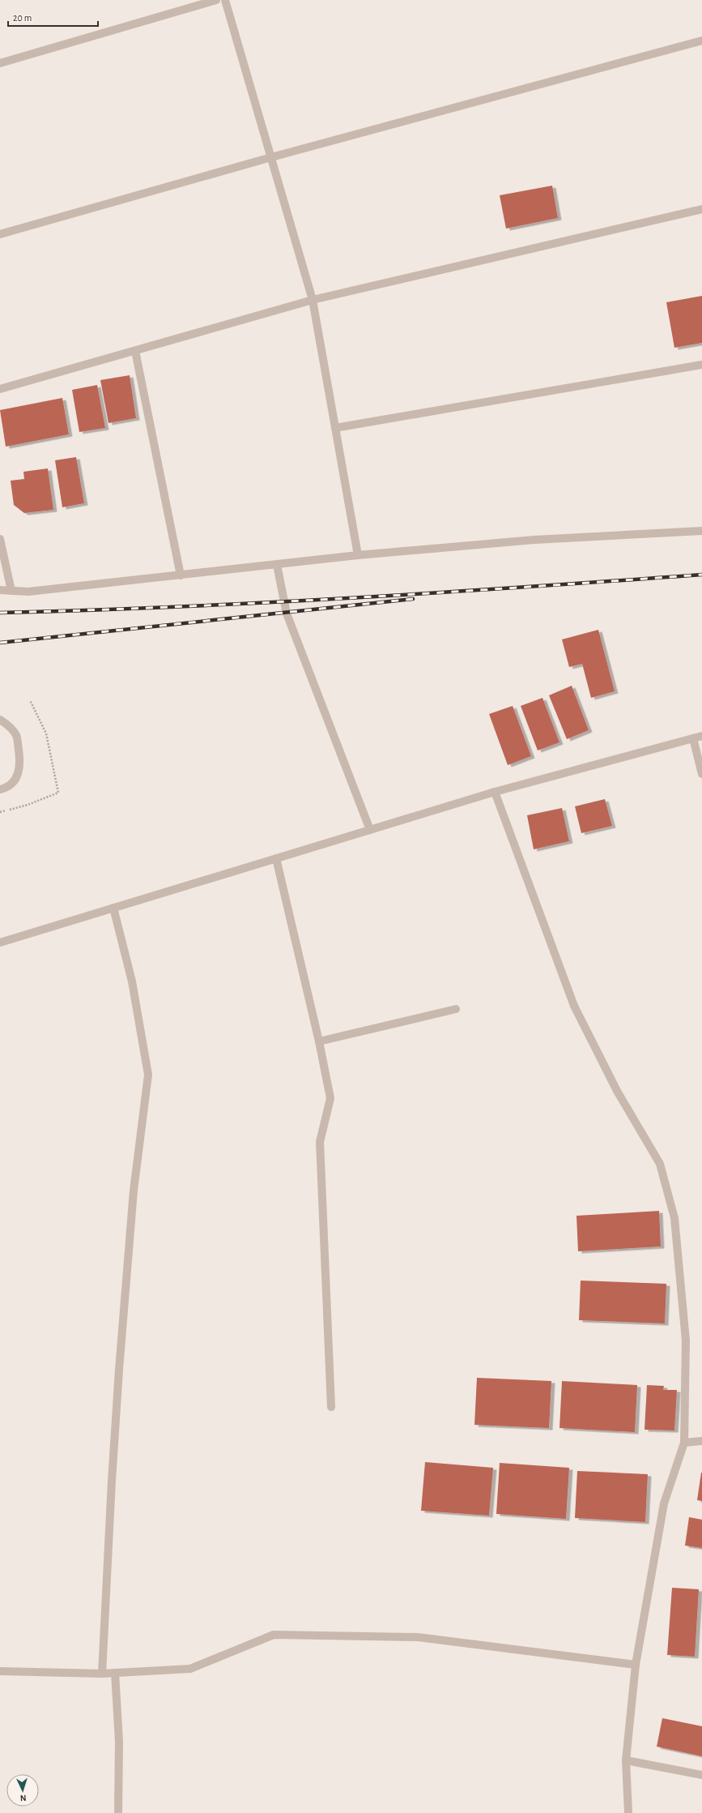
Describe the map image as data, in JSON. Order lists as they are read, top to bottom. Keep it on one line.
{"scale_bar":"20 m","north":"bottom"}
